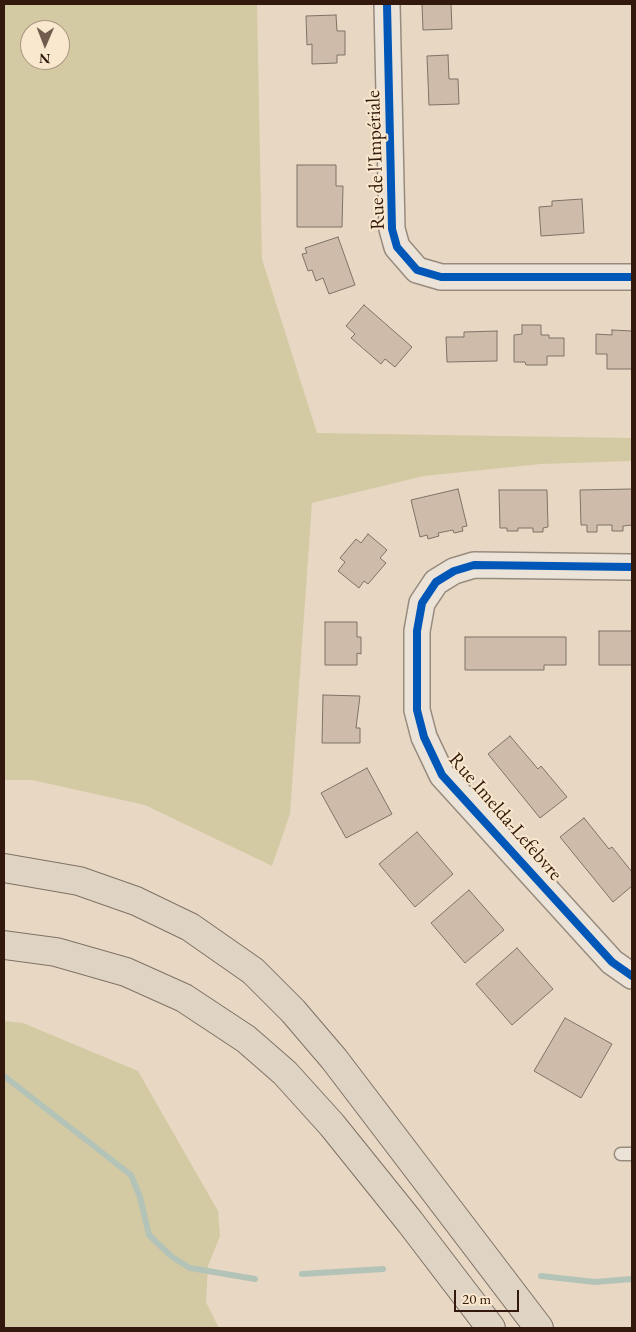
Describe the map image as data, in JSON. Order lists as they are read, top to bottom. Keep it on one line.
{"streets":{"street":["Rue de l'Impériale","Rue Imelda-Lefebvre"]},"scale_bar":"20 m","north":"bottom"}
